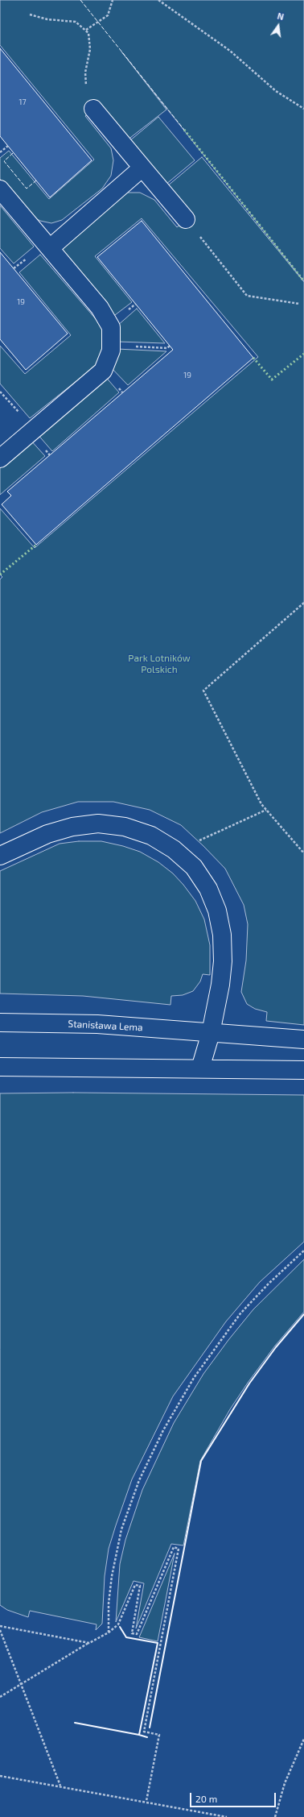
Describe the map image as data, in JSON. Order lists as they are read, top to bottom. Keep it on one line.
{"streets":{"street":["Stanisława Lema"]},"parks":["Park Lotników Polskich"],"house_numbers":["17","19","19"],"scale_bar":"20 m","north":"top"}
